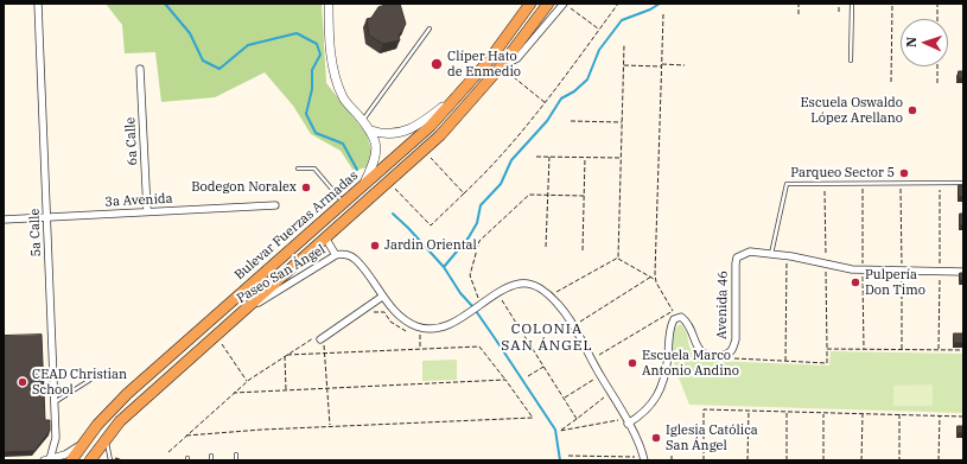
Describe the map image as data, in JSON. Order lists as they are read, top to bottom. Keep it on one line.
{"streets":{"highway":["Bulevar Fuerzas Armadas"],"street":["6a Calle","3a Avenida","5a Calle","Paseo San Ángel","Avenida 46"]},"crossings":[["6a Calle","3a Avenida"],["3a Avenida","5a Calle"],["Bulevar Fuerzas Armadas","Paseo San Ángel"]],"districts":["COLONIA SAN ÁNGEL"],"places":["Clíper Hato de Enmedio","Escuela Oswaldo López Arellano","Parqueo Sector 5","Bodegon Noralex","Jardin Oriental","Pulpería Don Timo","Escuela Marco Antonio Andino","CEAD Christian School","Iglesia Católica San Ángel"],"north":"left"}
